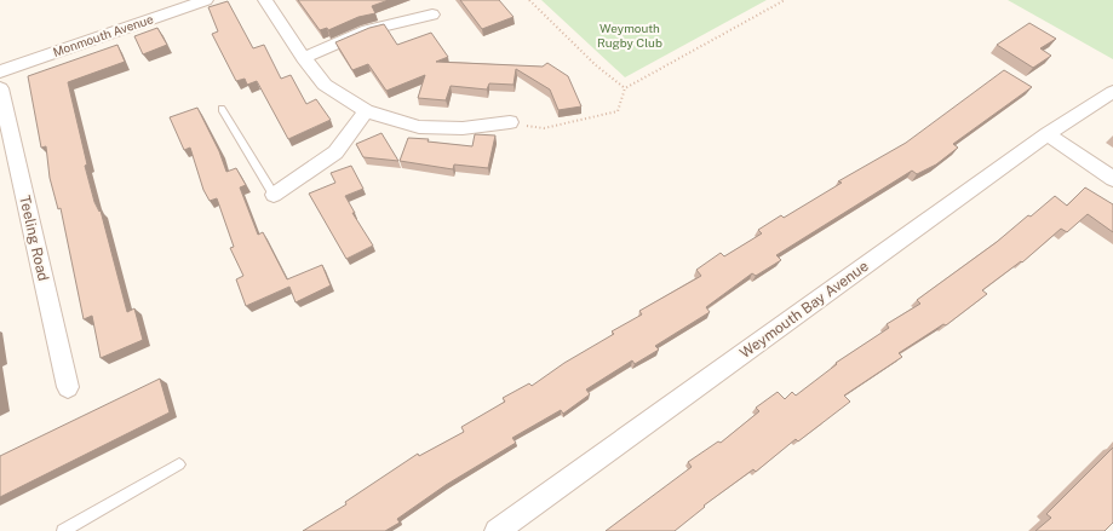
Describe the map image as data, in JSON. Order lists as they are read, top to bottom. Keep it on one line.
{"streets":{"street":["Monmouth Avenue","Teeling Road","Weymouth Bay Avenue"]},"parks":["Weymouth Rugby Club"]}
